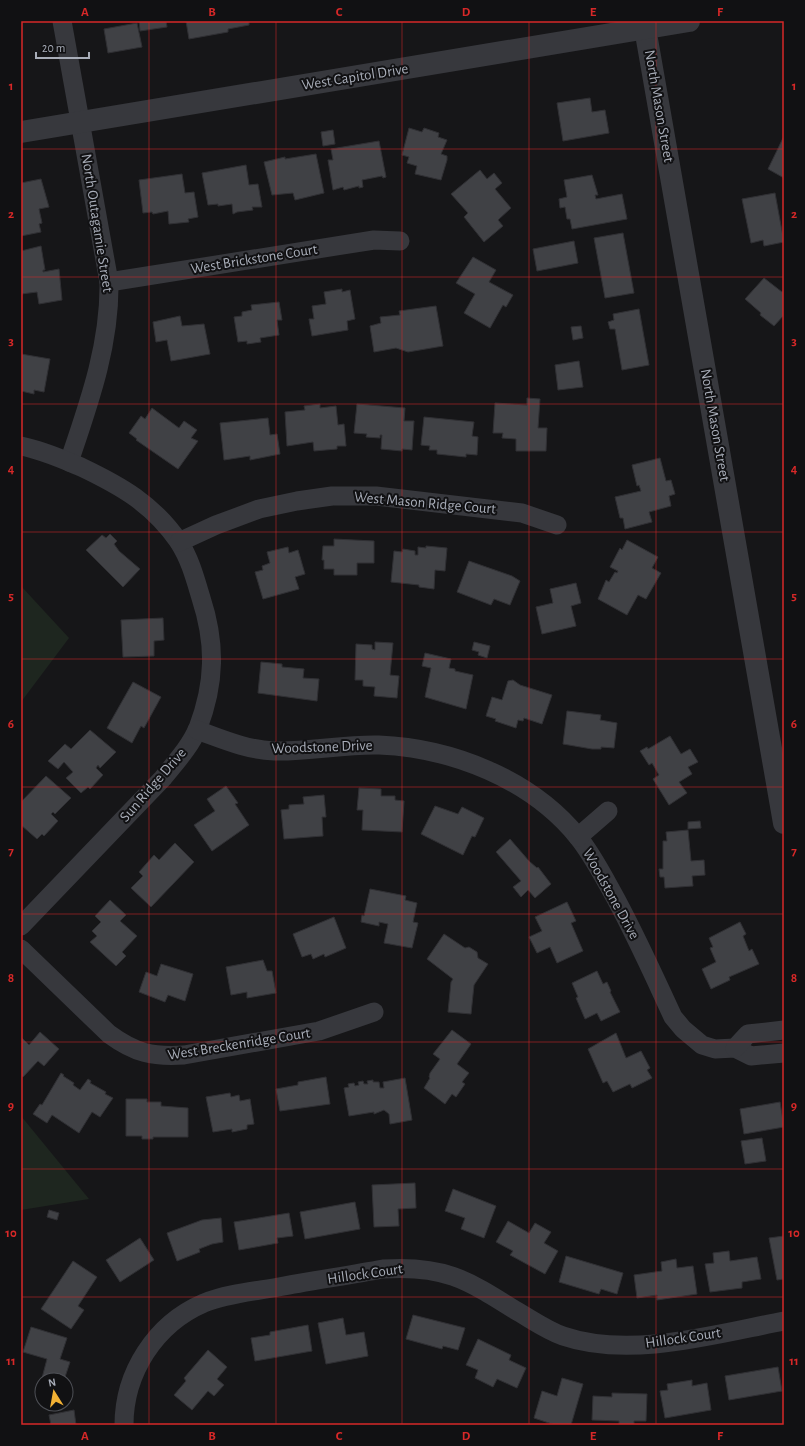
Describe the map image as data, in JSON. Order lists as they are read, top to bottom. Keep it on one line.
{"streets":{"street":["West Capitol Drive","North Mason Street","North Outagamie Street","West Brickstone Court","West Mason Ridge Court","Woodstone Drive","Sun Ridge Drive","West Breckenridge Court","Hillock Court"]},"crossings":[["West Capitol Drive","North Mason Street"],["West Capitol Drive","North Outagamie Street"],["North Outagamie Street","West Brickstone Court"],["North Outagamie Street","Sun Ridge Drive"],["West Mason Ridge Court","Sun Ridge Drive"],["Woodstone Drive","Sun Ridge Drive"]],"scale_bar":"20 m","north":"top","grid":{"columns":["A","B","C","D","E","F"],"rows":["1","2","3","4","5","6","7","8","9","10","11"]}}
